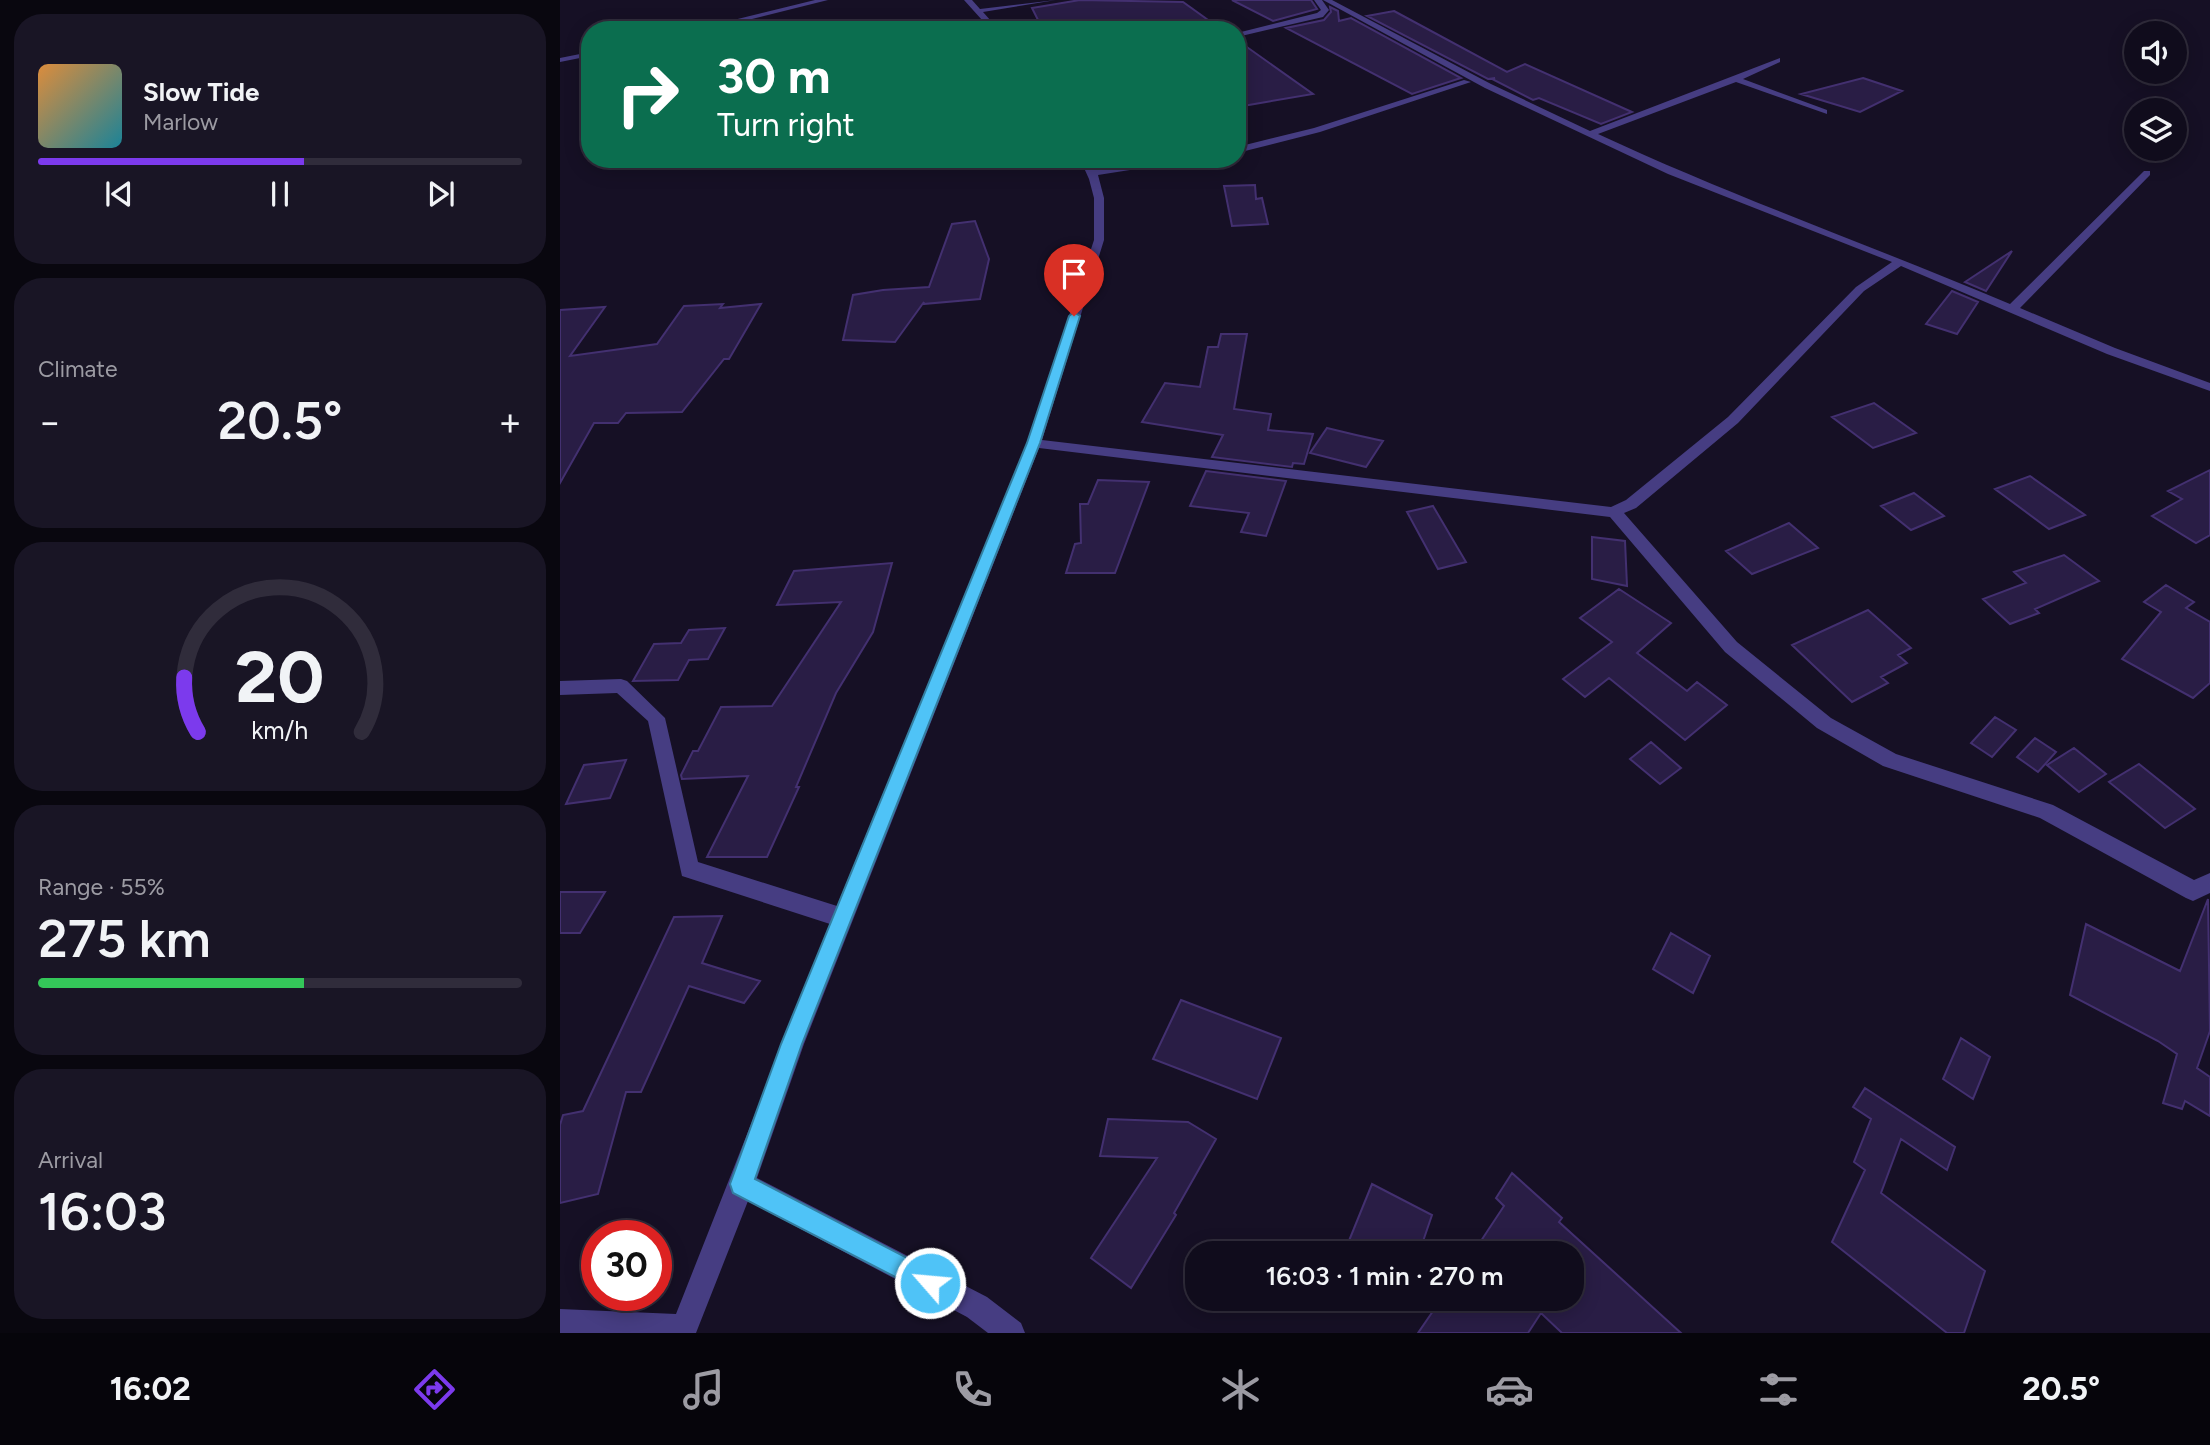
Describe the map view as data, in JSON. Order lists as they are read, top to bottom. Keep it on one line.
{"page":{"turn":["30 m","Turn right"],"song":["Slow Tide","Marlow"],"tile":["Climate",["Range · 55%","275 km"],["Arrival","16:03"]],"heat":["−","20.5°","+"],"limit":"30","trip":"16:03 · 1 min · 270 m","tabs":["16:02","20.5°"],"gauge":["20","km/h"]}}
